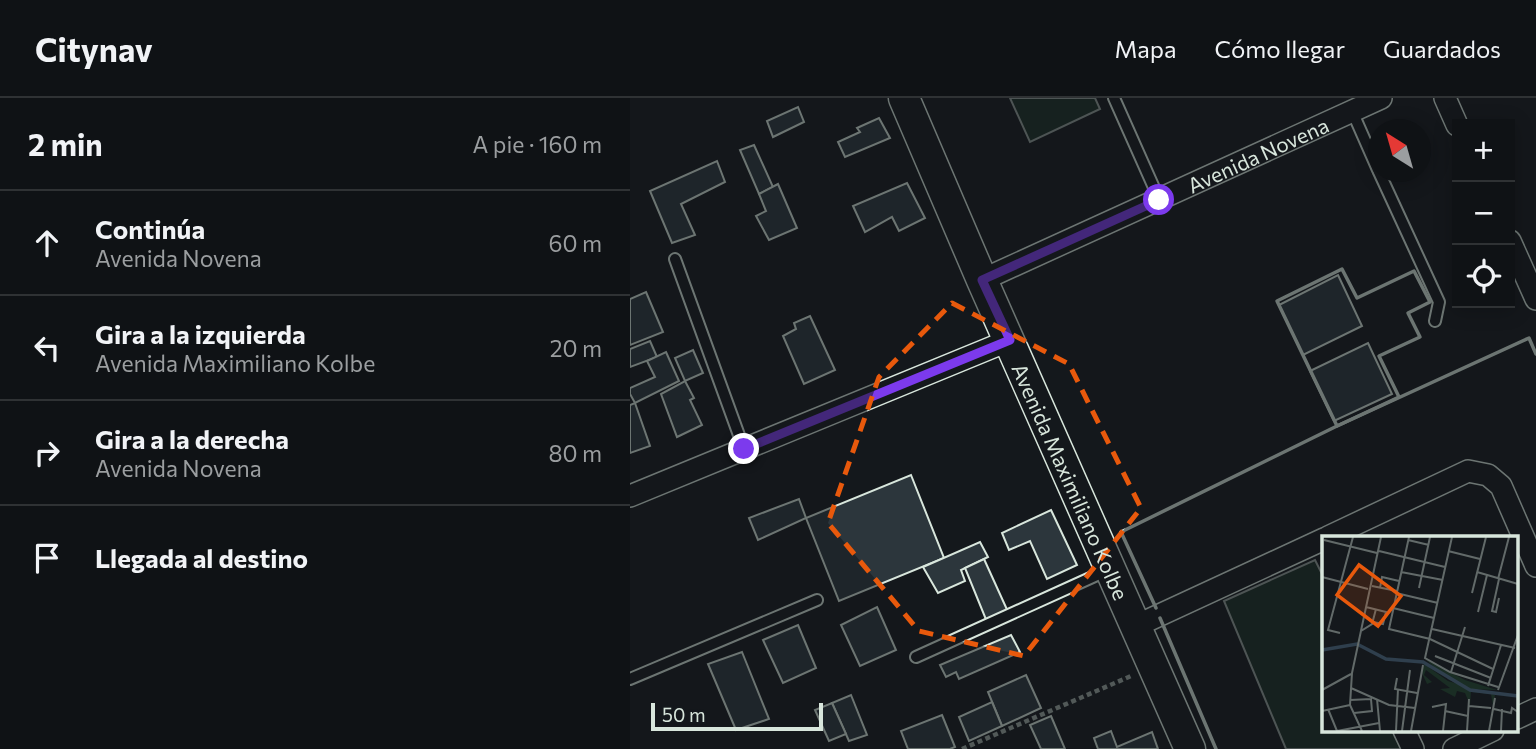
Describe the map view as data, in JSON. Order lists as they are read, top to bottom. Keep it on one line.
{"streets":{"main road":["Avenida Maximiliano Kolbe"],"street":["Avenida Novena"]},"crossings":[["Avenida Novena","Avenida Maximiliano Kolbe"]],"scale_bar":"50 m","north":"top left","page":{"header":"Citynav","nav":["Mapa","Cómo llegar","Guardados"],"heading":["2 min","A pie · 160 m"],"map_buttons":["+","−"],"list":[["Continúa","Avenida Novena","60 m"],["Gira a la izquierda","Avenida Maximiliano Kolbe","20 m"],["Gira a la derecha","Avenida Novena","80 m"],"Llegada al destino"],"scale":"50 m"}}
